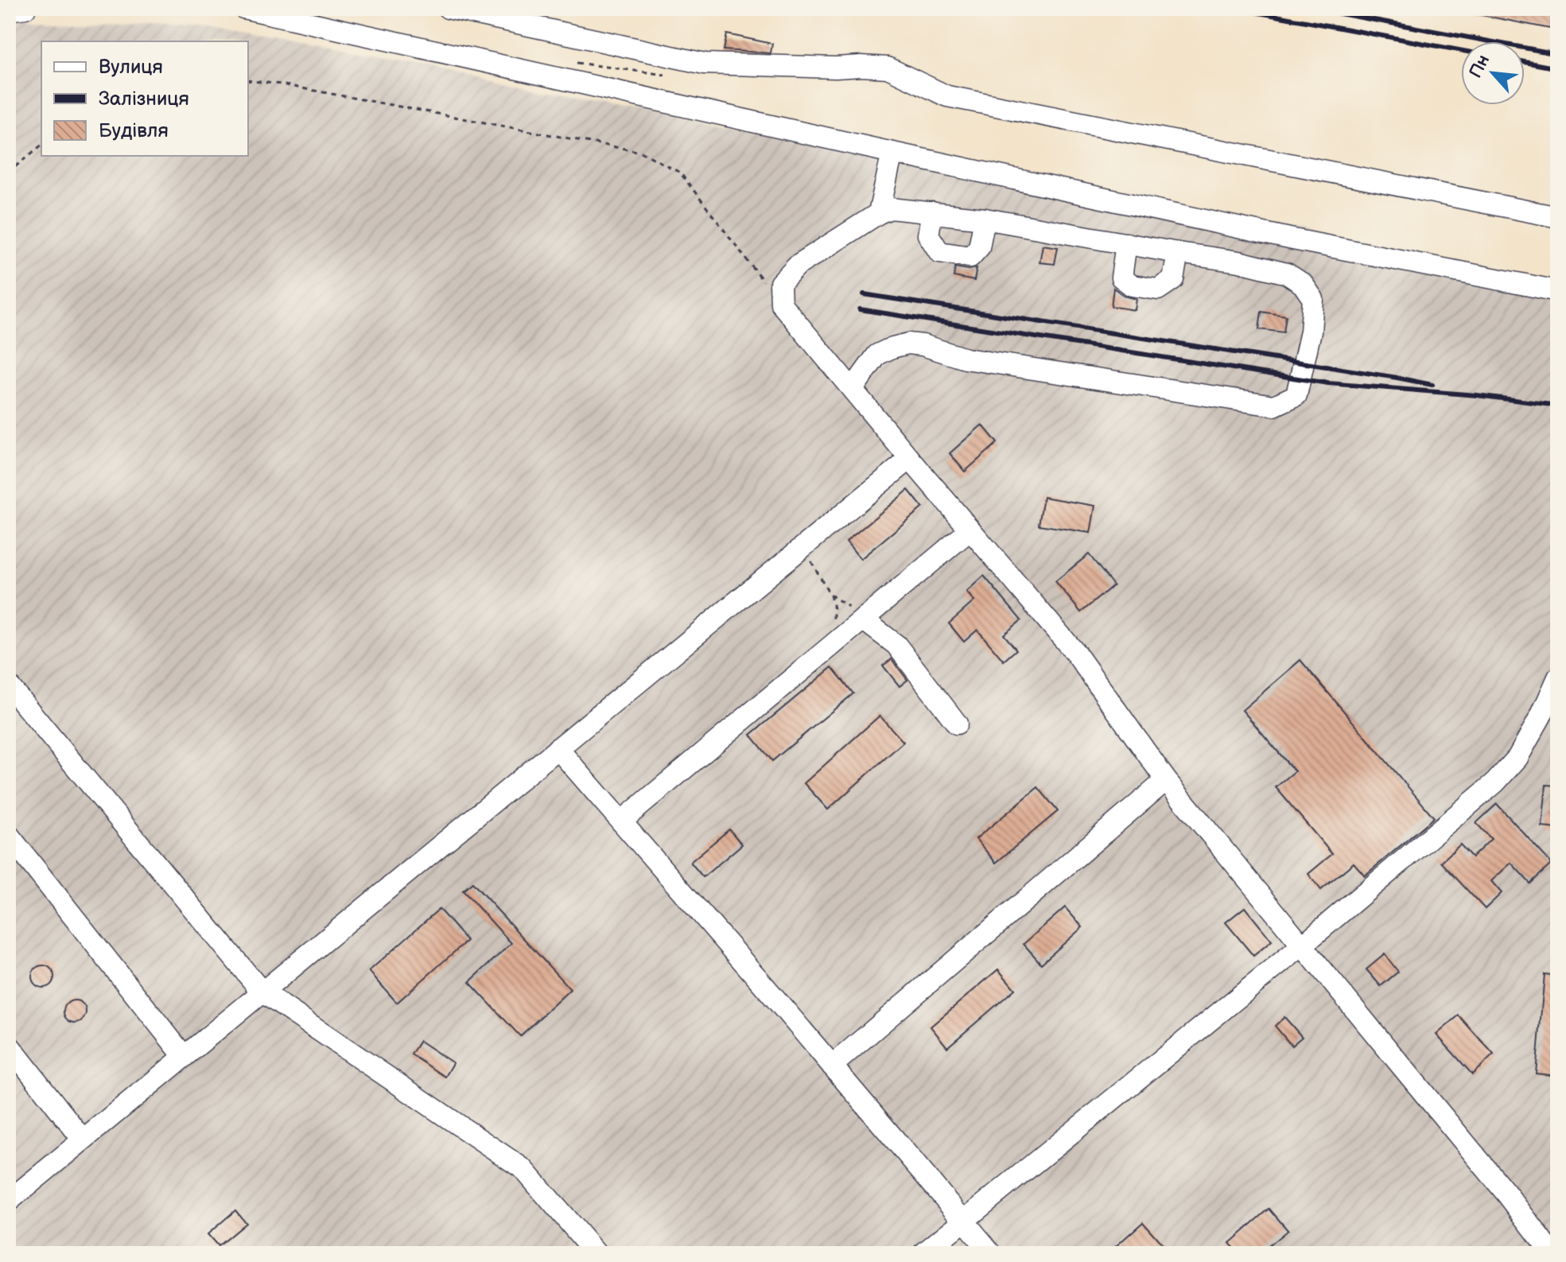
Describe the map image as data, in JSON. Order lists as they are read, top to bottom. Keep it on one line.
{"legend":["Вулиця","Залізниця","Будівля"],"north":"top left"}
